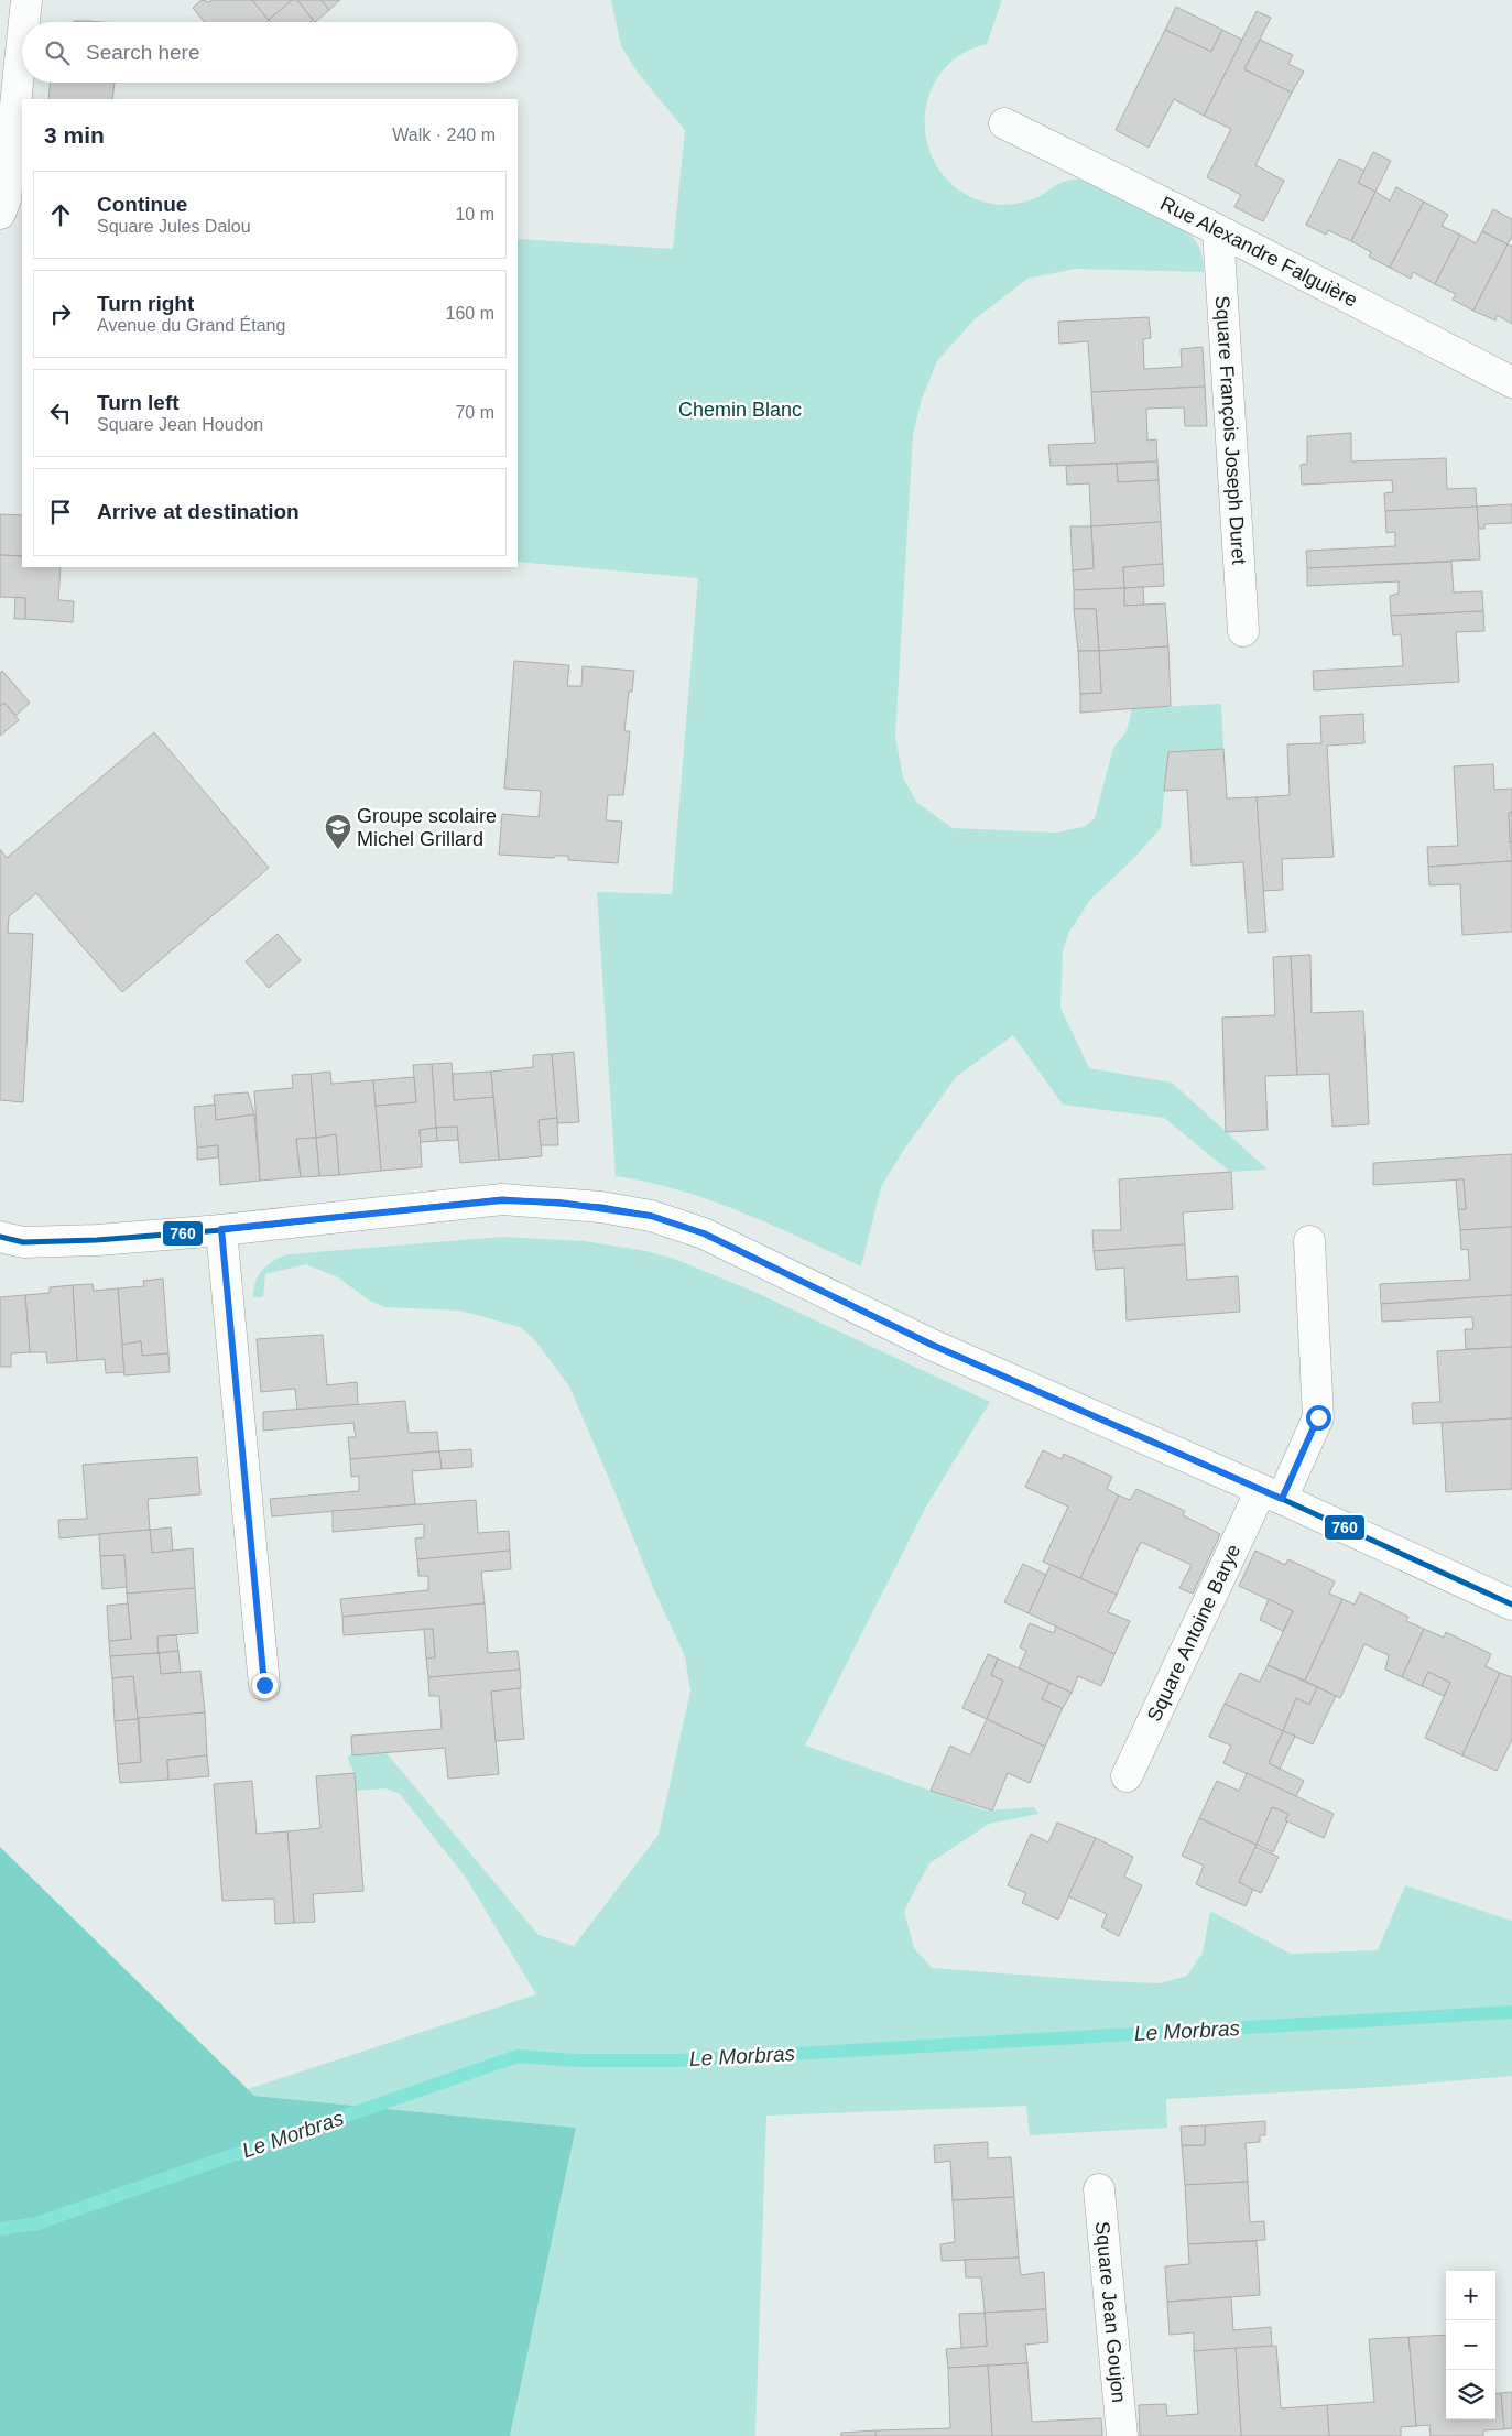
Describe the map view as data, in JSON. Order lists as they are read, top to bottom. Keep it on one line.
{"streets":{"street":["Rue Alexandre Falguière","Square François Joseph Duret","Square Antoine Barye","Square Jean Goujon"]},"crossings":[["Rue Alexandre Falguière","Square François Joseph Duret"]],"water":["Le Morbras"],"parks":["Chemin Blanc"],"places":{"school or university":["Groupe scolaire Michel Grillard"]},"lines":["transit line 760"],"page":{"search":"Search here","heading":["3 min","Walk · 240 m"],"list":[["Continue","Square Jules Dalou","10 m"],["Turn right","Avenue du Grand Étang","160 m"],["Turn left","Square Jean Houdon","70 m"],"Arrive at destination"],"map_buttons":["+","−"]}}
